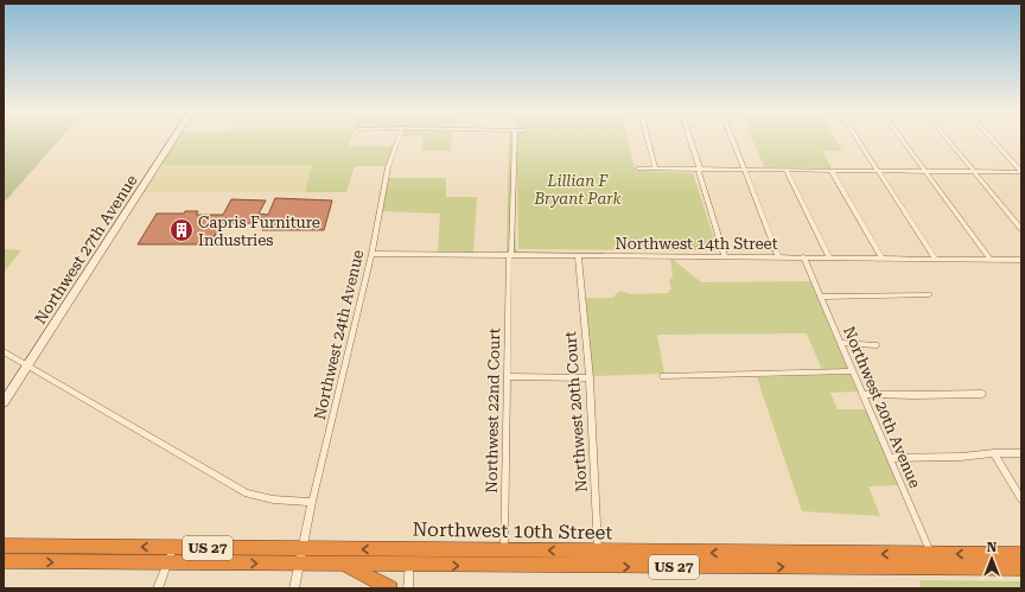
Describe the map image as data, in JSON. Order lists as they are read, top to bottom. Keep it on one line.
{"streets":{"highway":["Northwest 10th Street","US 27"],"street":["Northwest 14th Street","Northwest 27th Avenue","Northwest 24th Avenue","Northwest 20th Avenue","Northwest 22nd Court","Northwest 20th Court"]},"crossings":[["Northwest 14th Street","Northwest 24th Avenue"],["Northwest 14th Street","Northwest 20th Avenue"],["Northwest 14th Street","Northwest 22nd Court"],["Northwest 14th Street","Northwest 20th Court"],["Northwest 24th Avenue","Northwest 10th Street"],["Northwest 24th Avenue","US 27"],["Northwest 20th Avenue","Northwest 10th Street"],["Northwest 20th Avenue","US 27"],["Northwest 22nd Court","Northwest 10th Street"],["Northwest 22nd Court","US 27"],["Northwest 20th Court","Northwest 10th Street"],["Northwest 20th Court","US 27"]],"parks":["Lillian F Bryant Park"],"places":{"building":["Capris Furniture Industries"]},"north":"top"}
